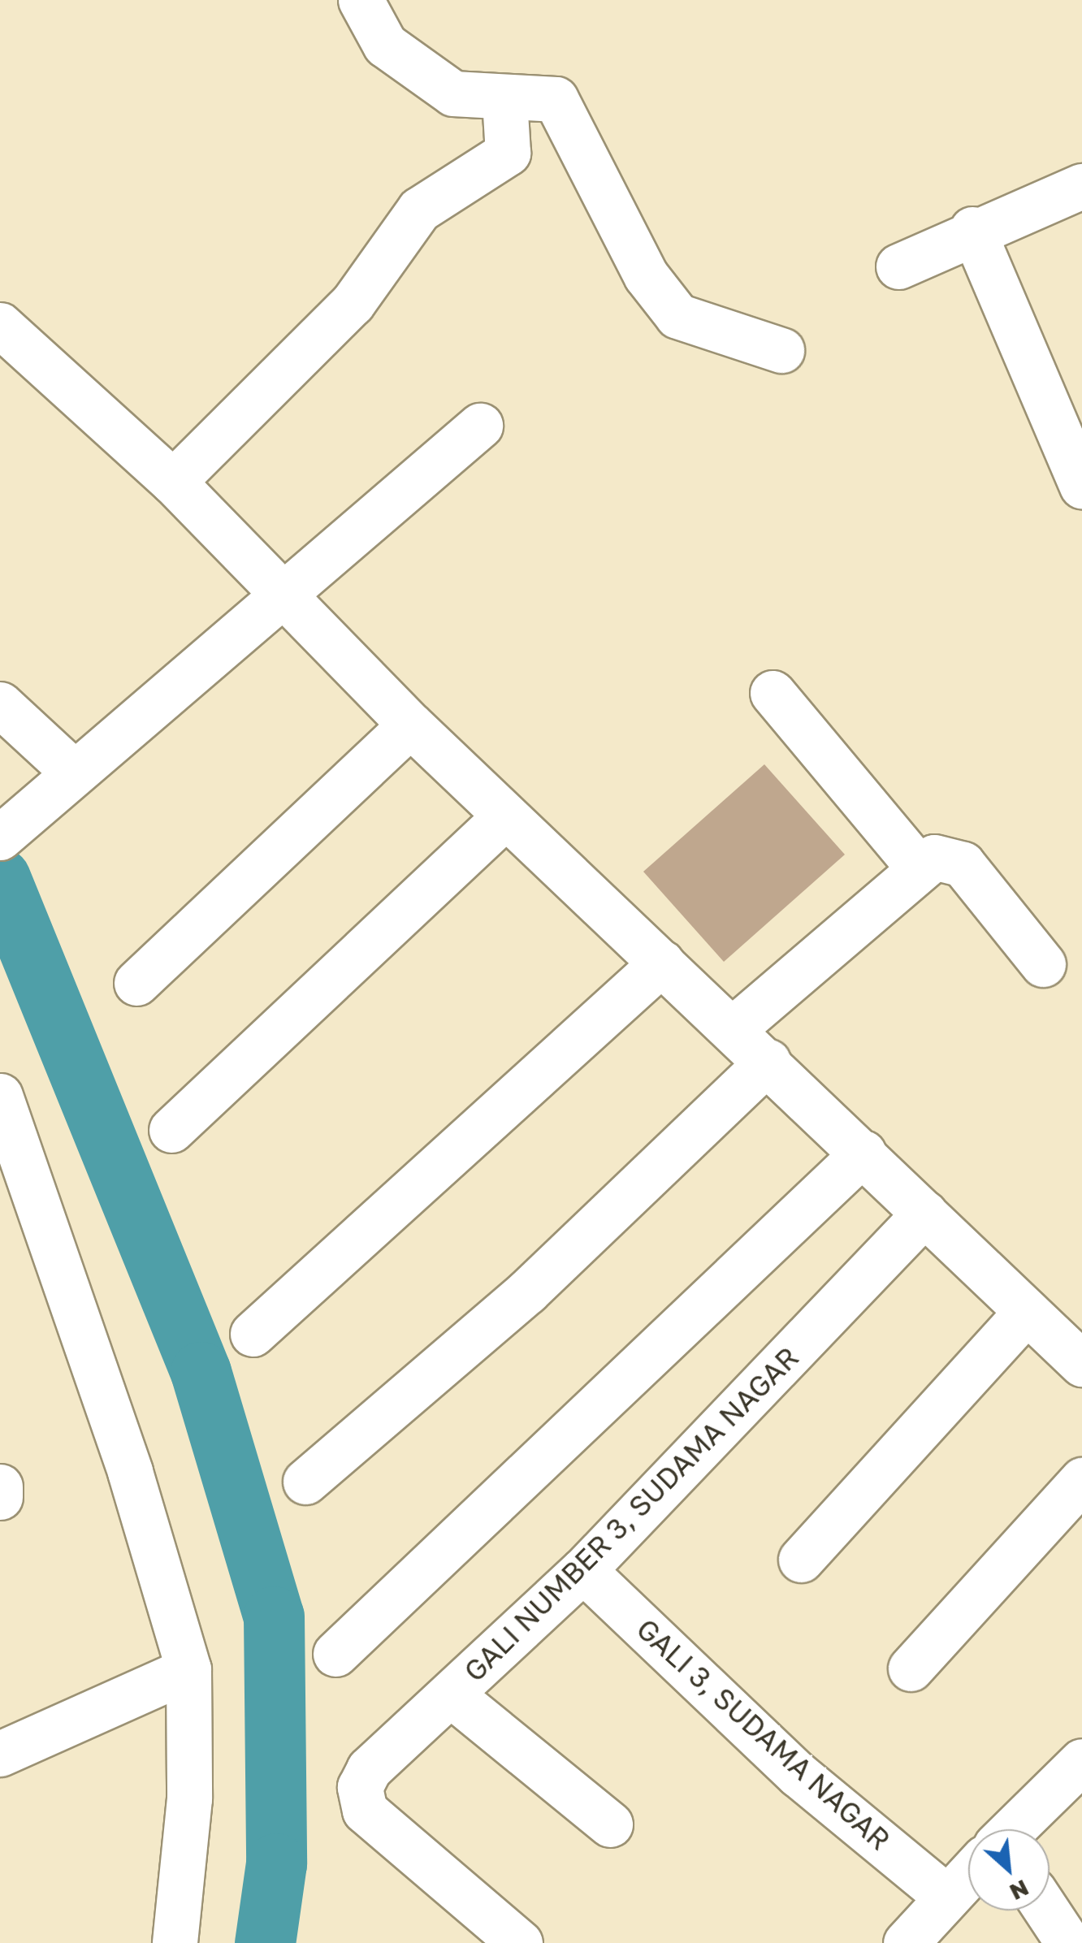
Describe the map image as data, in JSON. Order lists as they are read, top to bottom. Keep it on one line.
{"streets":{"street":["GALI NUMBER 3, SUDAMA NAGAR","GALI 3, SUDAMA NAGAR"]},"crossings":[["GALI NUMBER 3, SUDAMA NAGAR","GALI 3, SUDAMA NAGAR"]],"north":"bottom right"}
